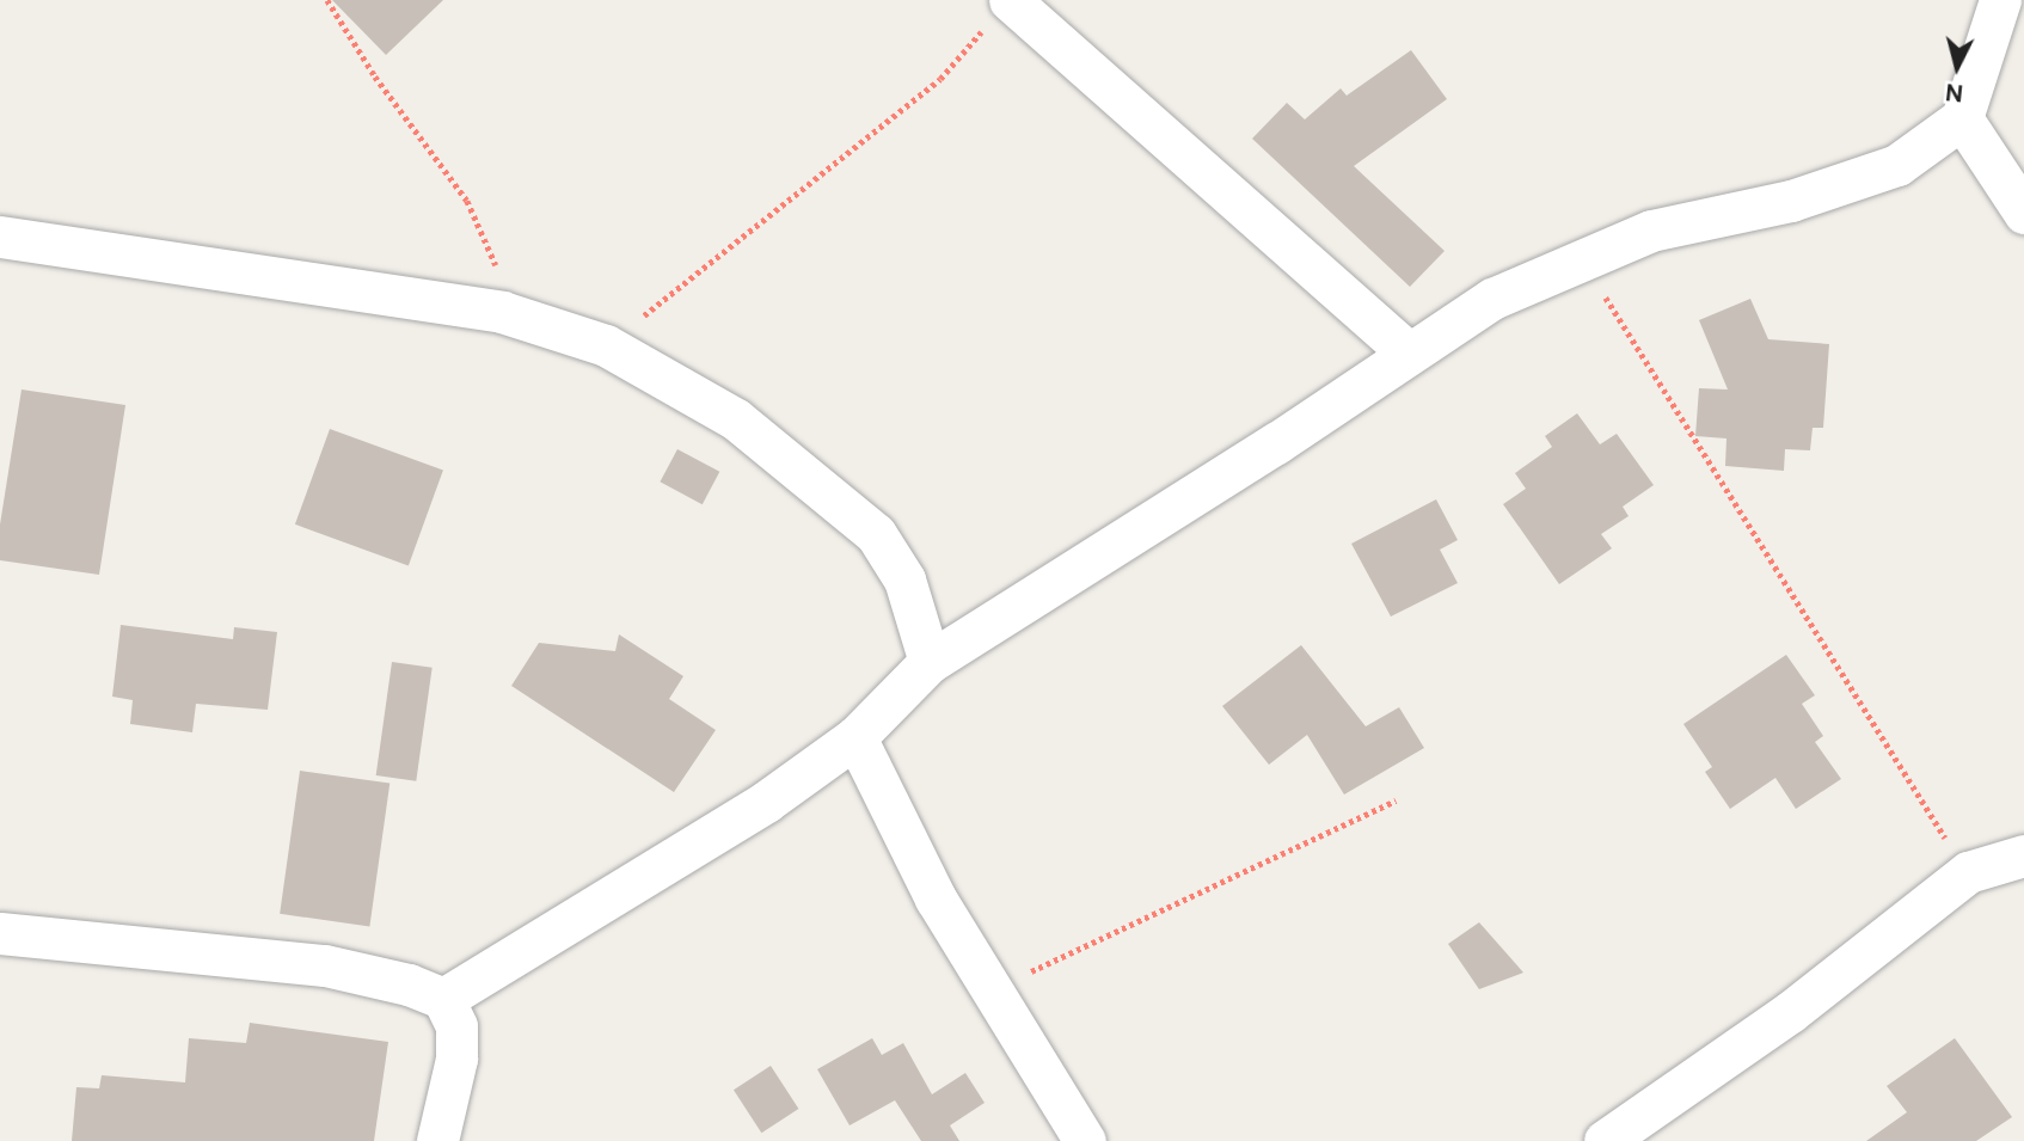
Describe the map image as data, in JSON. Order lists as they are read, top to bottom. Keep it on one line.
{"north":"bottom"}
